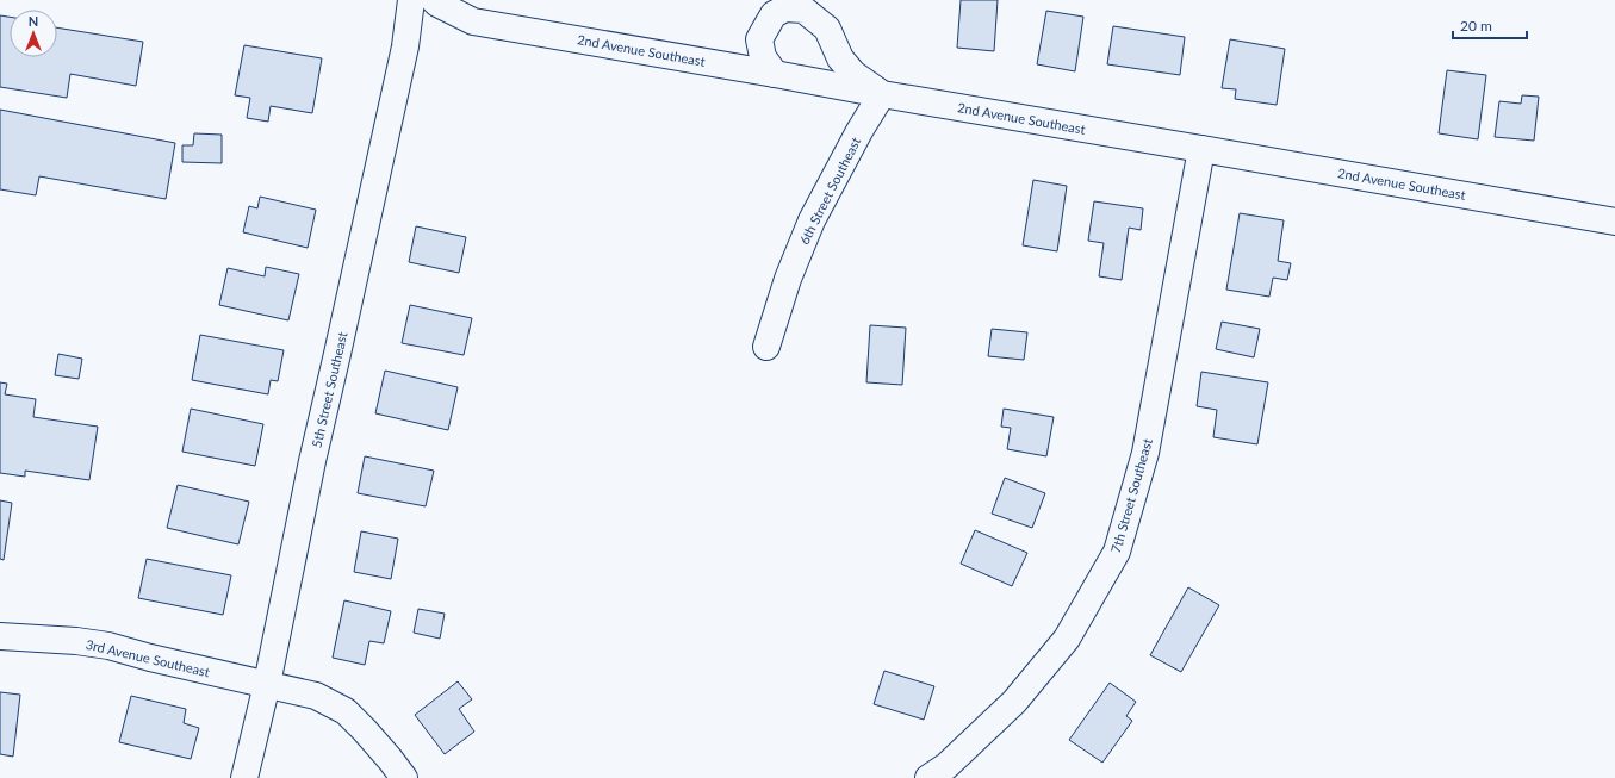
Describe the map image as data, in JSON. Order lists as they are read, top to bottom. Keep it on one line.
{"streets":{"street":["2nd Avenue Southeast","6th Street Southeast","5th Street Southeast","7th Street Southeast","3rd Avenue Southeast"]},"crossings":[["2nd Avenue Southeast","6th Street Southeast"],["2nd Avenue Southeast","7th Street Southeast"],["5th Street Southeast","3rd Avenue Southeast"]],"scale_bar":"20 m","north":"top"}
